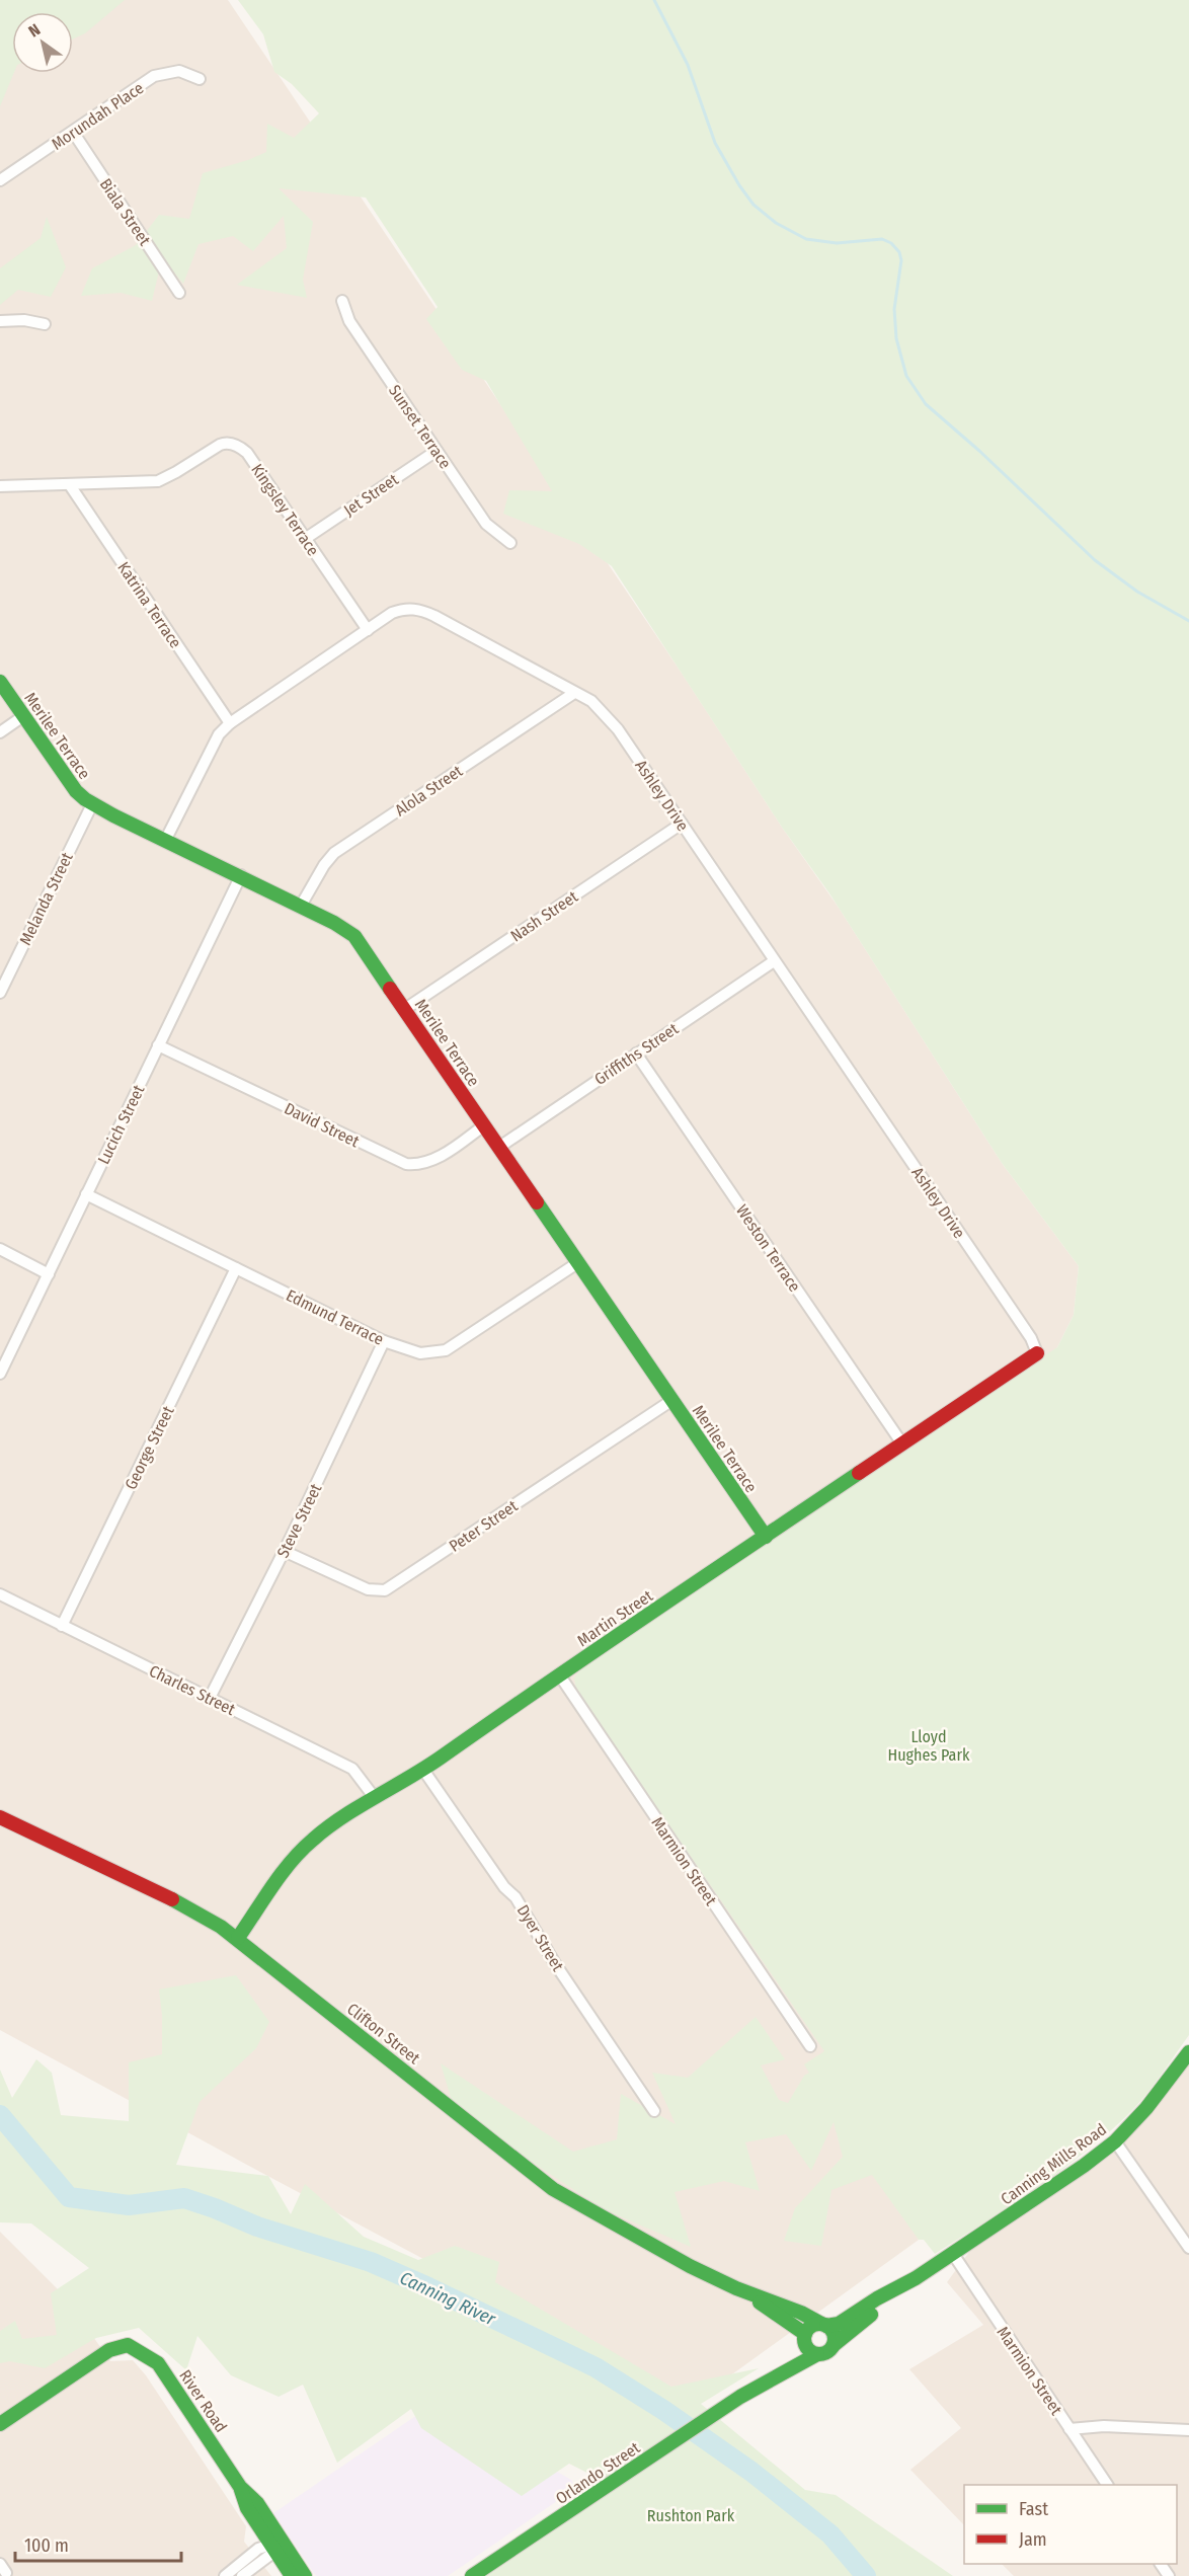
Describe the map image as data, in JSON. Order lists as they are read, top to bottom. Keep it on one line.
{"streets":{"main road":["Merilee Terrace","Martin Street","Clifton Street","Canning Mills Road","River Road","Orlando Street"],"street":["Morundah Place","Biala Street","Sunset Terrace","Jet Street","Kingsley Terrace","Katrina Terrace","Alola Street","Ashley Drive","Melanda Street","Nash Street","Griffiths Street","Lucich Street","David Street","Weston Terrace","Edmund Terrace","George Street","Steve Street","Peter Street","Charles Street","Marmion Street","Dyer Street"]},"crossings":[["Morundah Place","Biala Street"],["Sunset Terrace","Jet Street"],["Jet Street","Kingsley Terrace"],["Kingsley Terrace","Katrina Terrace"],["Kingsley Terrace","Ashley Drive"],["Katrina Terrace","Ashley Drive"],["Merilee Terrace","Alola Street"],["Merilee Terrace","Ashley Drive"],["Merilee Terrace","Melanda Street"],["Merilee Terrace","Nash Street"],["Merilee Terrace","Griffiths Street"],["Merilee Terrace","Lucich Street"],["Merilee Terrace","David Street"],["Merilee Terrace","Edmund Terrace"],["Merilee Terrace","Peter Street"],["Merilee Terrace","Martin Street"],["Alola Street","Ashley Drive"],["Ashley Drive","Nash Street"],["Ashley Drive","Griffiths Street"],["Ashley Drive","Martin Street"],["Griffiths Street","Weston Terrace"],["Lucich Street","David Street"],["Lucich Street","Edmund Terrace"],["Weston Terrace","Martin Street"],["Edmund Terrace","George Street"],["Edmund Terrace","Steve Street"],["George Street","Charles Street"],["Steve Street","Peter Street"],["Steve Street","Charles Street"],["Martin Street","Charles Street"],["Martin Street","Marmion Street"],["Martin Street","Dyer Street"],["Martin Street","Clifton Street"],["Marmion Street","Canning Mills Road"],["Clifton Street","Canning Mills Road"],["Clifton Street","Orlando Street"],["Canning Mills Road","Orlando Street"]],"water":["Canning River"],"parks":["Lloyd Hughes Park","Rushton Park"],"legend":["Fast","Jam"],"scale_bar":"100 m","north":"top left"}
